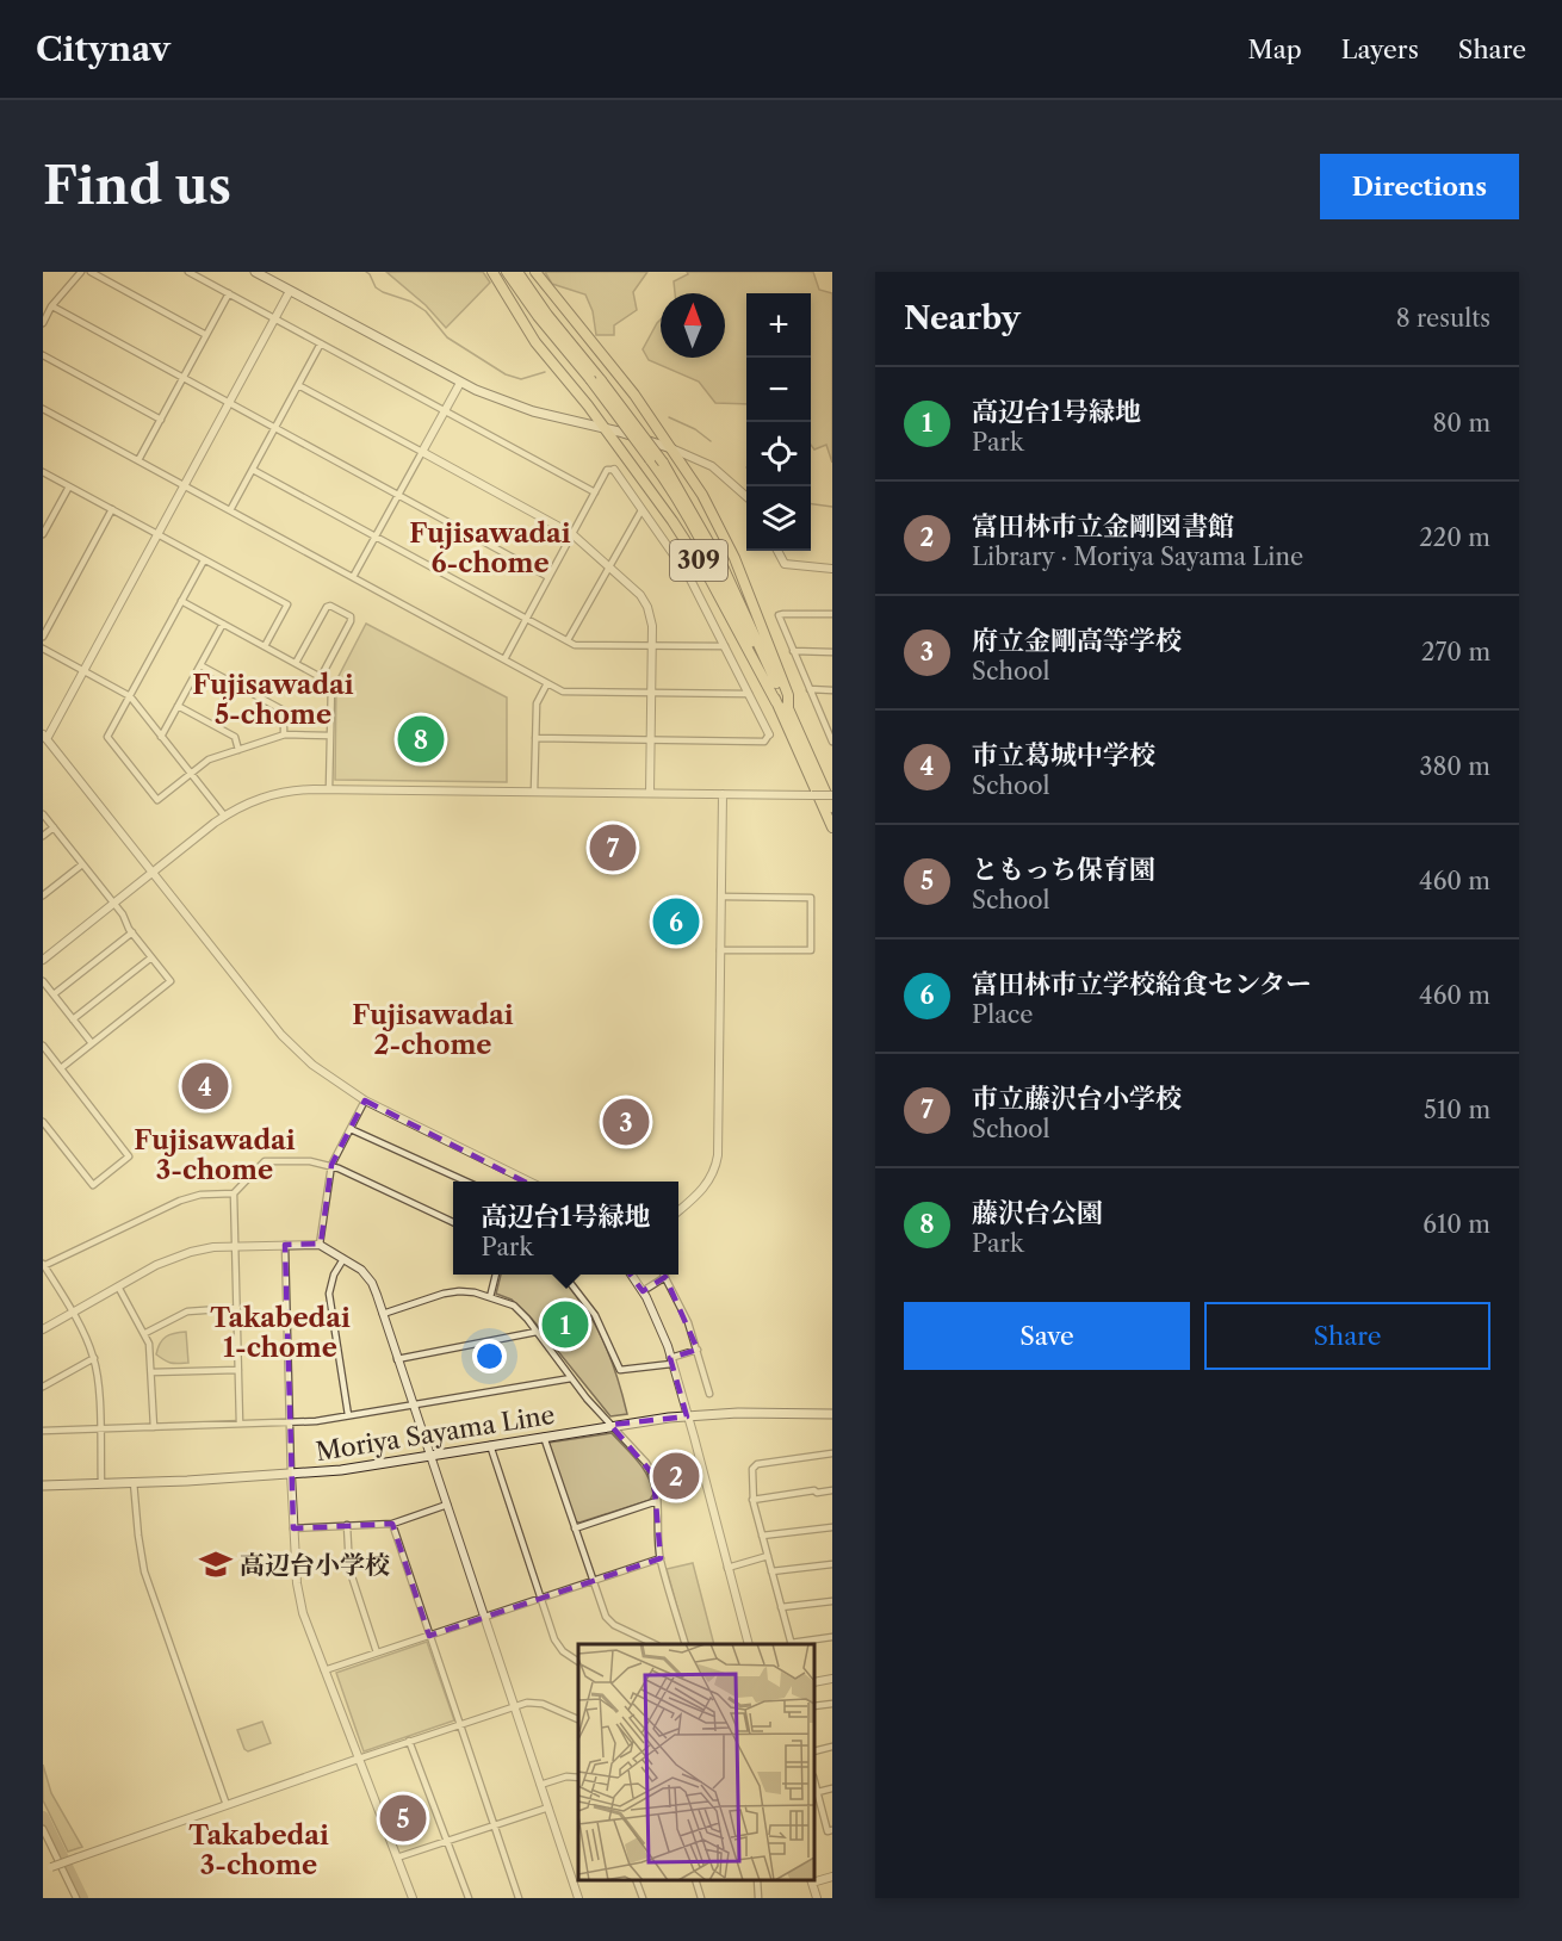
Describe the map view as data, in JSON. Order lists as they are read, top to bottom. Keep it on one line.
{"streets":{"highway":["309"],"main road":["Moriya Sayama Line"]},"districts":["Fujisawadai 6-chome","Fujisawadai 5-chome","Fujisawadai 2-chome","Fujisawadai 3-chome","Takabedai 1-chome","Takabedai 3-chome"],"places":{"school or university":["高辺台小学校"]},"north":"top","page":{"header":"Citynav","nav":["Map","Layers","Share"],"buttons":["Directions",["Save","Share"]],"title":"Find us","heading":["Nearby","8 results"],"map_buttons":["+","−"],"list":[{"mark":"1","name":"高辺台1号緑地","note":"Park","value":"80 m"},{"mark":"2","name":"富田林市立金剛図書館","note":"Library · Moriya Sayama Line","value":"220 m"},{"mark":"3","name":"府立金剛高等学校","note":"School","value":"270 m"},{"mark":"4","name":"市立葛城中学校","note":"School","value":"380 m"},{"mark":"5","name":"ともっち保育園","note":"School","value":"460 m"},{"mark":"6","name":"富田林市立学校給食センター","note":"Place","value":"460 m"},{"mark":"7","name":"市立藤沢台小学校","note":"School","value":"510 m"},{"mark":"8","name":"藤沢台公園","note":"Park","value":"610 m"}],"pins":["8","7","6","4","3","1","2","5"],"popup":["高辺台1号緑地","Park"]}}
